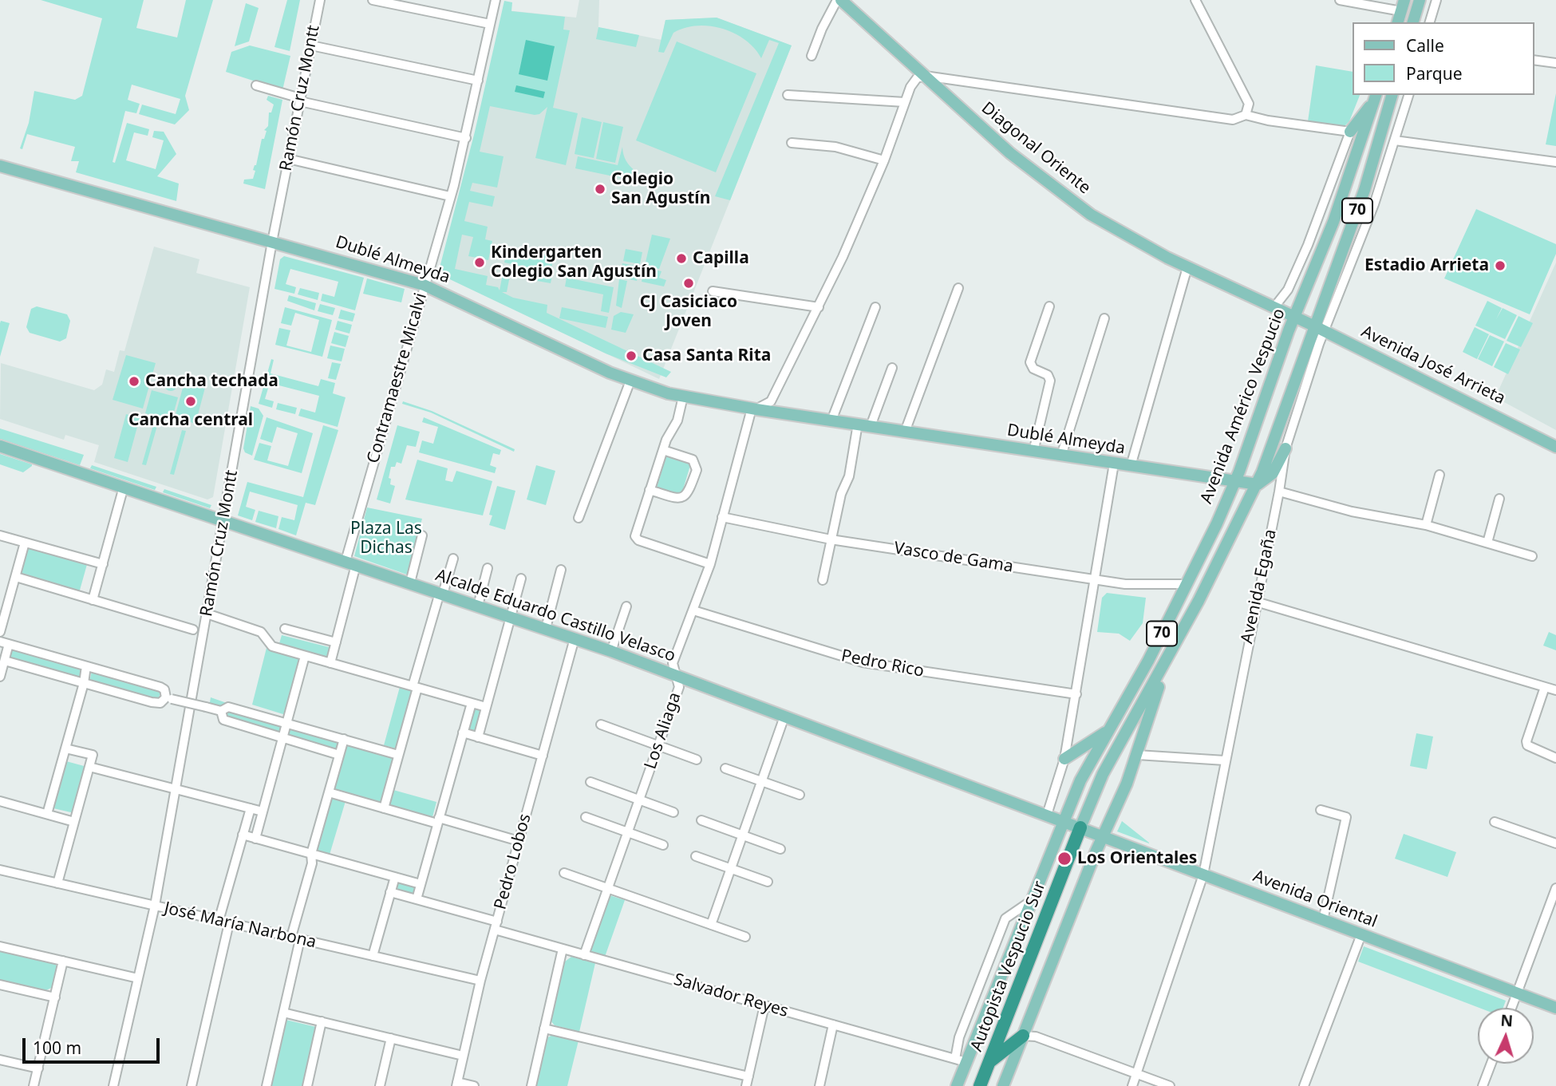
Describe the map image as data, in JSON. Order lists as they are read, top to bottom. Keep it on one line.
{"streets":{"highway":["70","Autopista Vespucio Sur"],"main road":["Diagonal Oriente","Dublé Almeyda","Avenida José Arrieta","Avenida Américo Vespucio","Alcalde Eduardo Castillo Velasco","Avenida Oriental"],"street":["Ramón Cruz Montt","Contramaestre Micalvi","Vasco de Gama","Avenida Egaña","Pedro Rico","Los Aliaga","Pedro Lobos","José María Narbona","Salvador Reyes"]},"crossings":[["Ramón Cruz Montt","Dublé Almeyda"],["Ramón Cruz Montt","Alcalde Eduardo Castillo Velasco"],["Ramón Cruz Montt","José María Narbona"],["Diagonal Oriente","Avenida José Arrieta"],["Diagonal Oriente","Avenida Américo Vespucio"],["70","Dublé Almeyda"],["70","Avenida José Arrieta"],["70","Avenida Egaña"],["70","Avenida Oriental"],["70","Autopista Vespucio Sur"],["Dublé Almeyda","Contramaestre Micalvi"],["Dublé Almeyda","Avenida Américo Vespucio"],["Dublé Almeyda","Los Aliaga"],["Avenida José Arrieta","Avenida Américo Vespucio"],["Avenida José Arrieta","Avenida Egaña"],["Contramaestre Micalvi","Alcalde Eduardo Castillo Velasco"],["Avenida Américo Vespucio","Vasco de Gama"],["Avenida Américo Vespucio","Alcalde Eduardo Castillo Velasco"],["Avenida Américo Vespucio","Avenida Oriental"],["Avenida Américo Vespucio","Salvador Reyes"],["Vasco de Gama","Los Aliaga"],["Avenida Egaña","Avenida Oriental"],["Alcalde Eduardo Castillo Velasco","Los Aliaga"],["Alcalde Eduardo Castillo Velasco","Pedro Lobos"],["Alcalde Eduardo Castillo Velasco","Avenida Oriental"],["Pedro Rico","Los Aliaga"],["Los Aliaga","Salvador Reyes"],["Pedro Lobos","José María Narbona"],["Pedro Lobos","Salvador Reyes"],["Avenida Oriental","Autopista Vespucio Sur"]],"parks":["Plaza Las Dichas"],"places":["Colegio San Agustín","Capilla","Kindergarten Colegio San Agustín","Estadio Arrieta","CJ Casiciaco Joven","Casa Santa Rita","Cancha techada","Cancha central","Los Orientales"],"legend":["Calle","Parque"],"scale_bar":"100 m","north":"top"}
